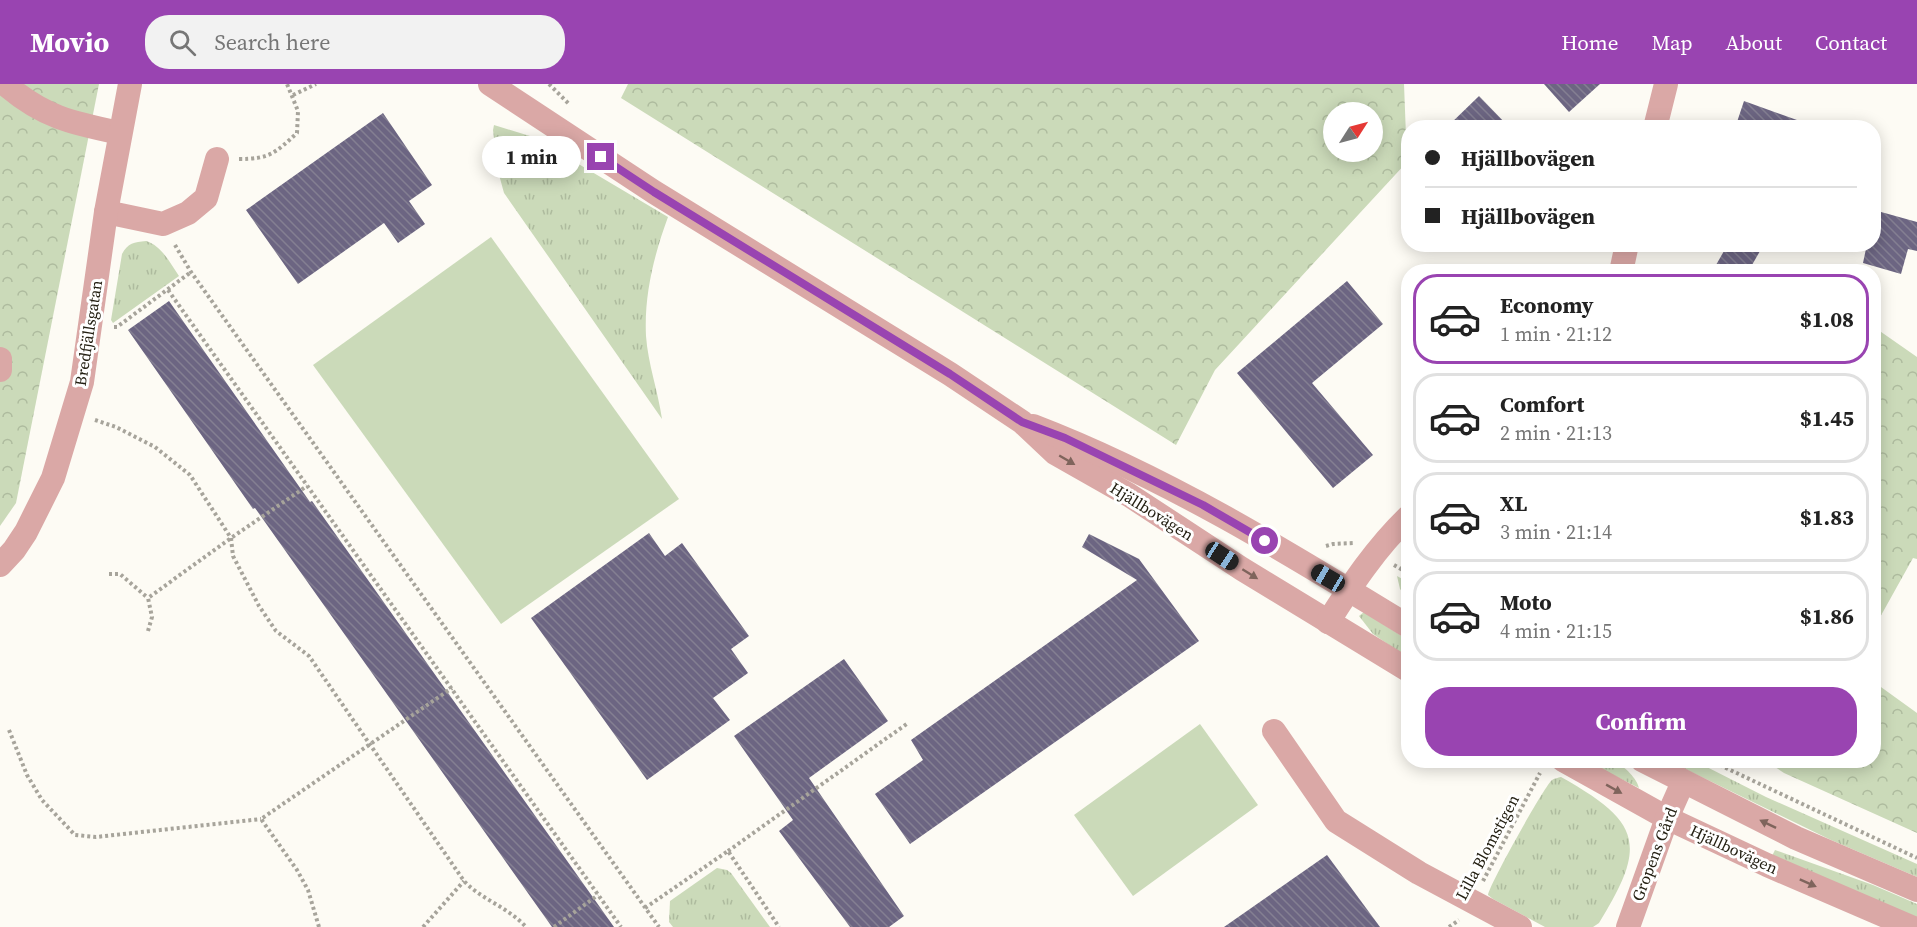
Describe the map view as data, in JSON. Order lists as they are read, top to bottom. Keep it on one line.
{"streets":{"street":["Bredfjällsgatan","Hjällbovägen","Gropens Gård"],"path":["Lilla Blomstigen"]},"crossings":[["Hjällbovägen","Gropens Gård"]],"north":"top right","page":{"header":"Movio","search":"Search here","nav":["Home","Map","About","Contact"],"banner":["Hjällbovägen","Hjällbovägen"],"bubble":"1 min","list":[{"name":"Economy","note":"1 min · 21:12","value":"$1.08"},{"name":"Comfort","note":"2 min · 21:13","value":"$1.45"},{"name":"XL","note":"3 min · 21:14","value":"$1.83"},{"name":"Moto","note":"4 min · 21:15","value":"$1.86"}],"buttons":"Confirm"}}
